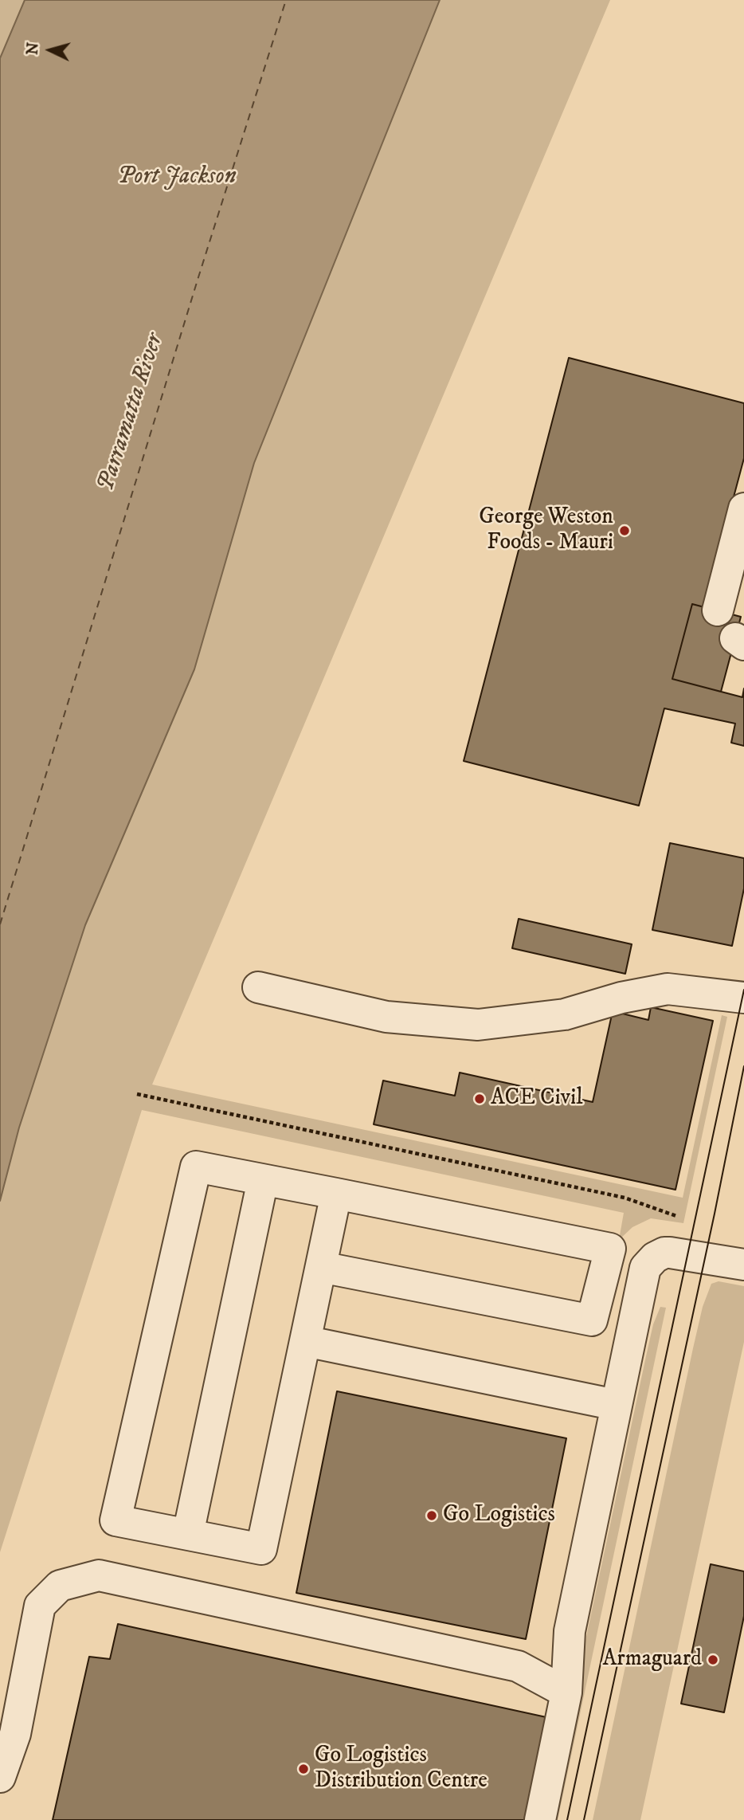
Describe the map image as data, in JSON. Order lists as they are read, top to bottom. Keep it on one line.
{"water":["Port Jackson","Parramatta River"],"places":["George Weston Foods - Mauri","ACE Civil","Go Logistics","Armaguard","Go Logistics Distribution Centre"],"north":"left"}
